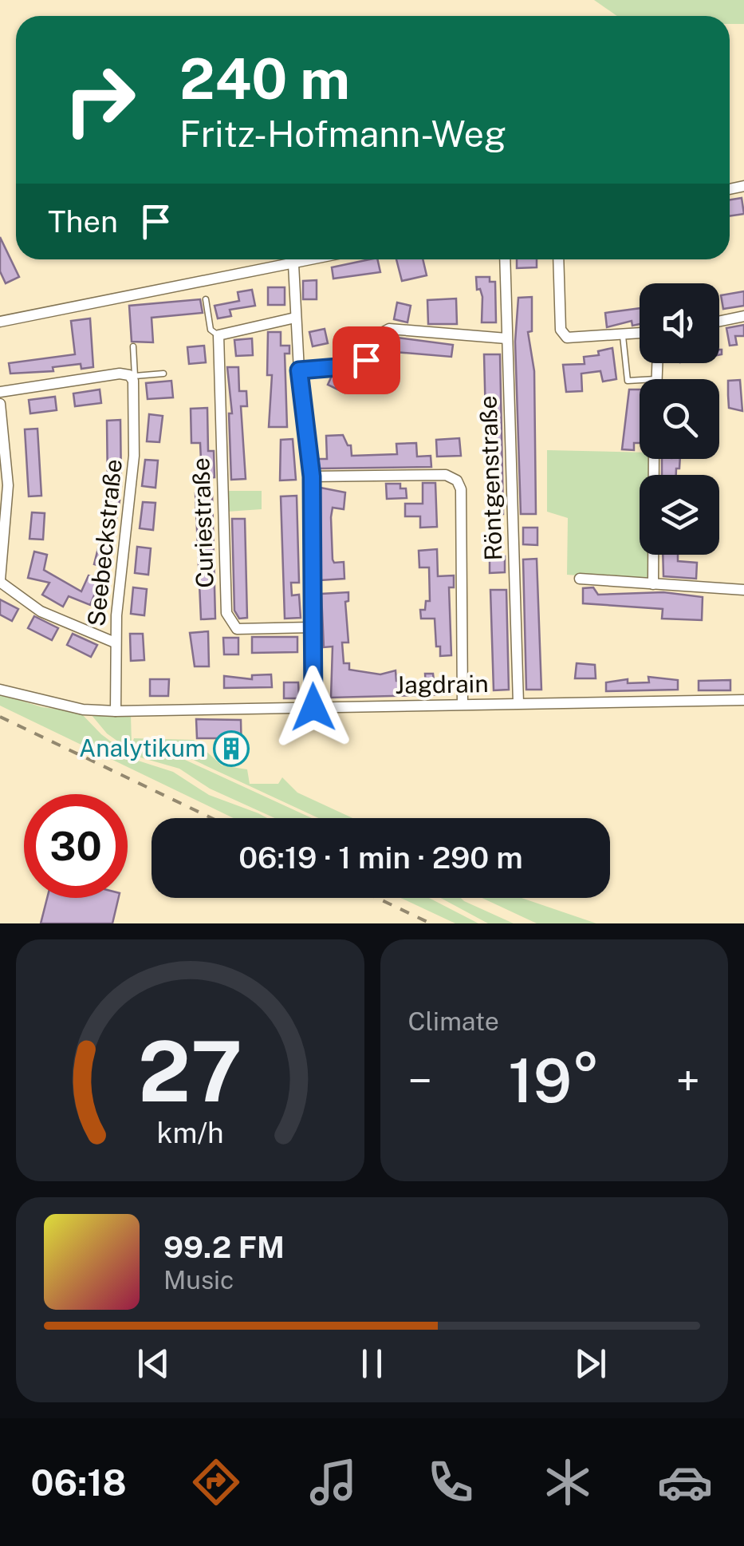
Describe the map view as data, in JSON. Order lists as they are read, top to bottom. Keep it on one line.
{"streets":{"street":["Röntgenstraße","Curiestraße","Seebeckstraße","Jagdrain"]},"crossings":[["Röntgenstraße","Jagdrain"],["Seebeckstraße","Jagdrain"]],"places":{"building":["Analytikum"]},"page":{"turn":["240 m","Fritz-Hofmann-Weg"],"then":"Then","limit":"30","trip":"06:19 · 1 min · 290 m","tile":"Climate","heat":["−","19°","+"],"song":["99.2 FM","Music"],"tabs":"06:18","gauge":["27","km/h"]}}
